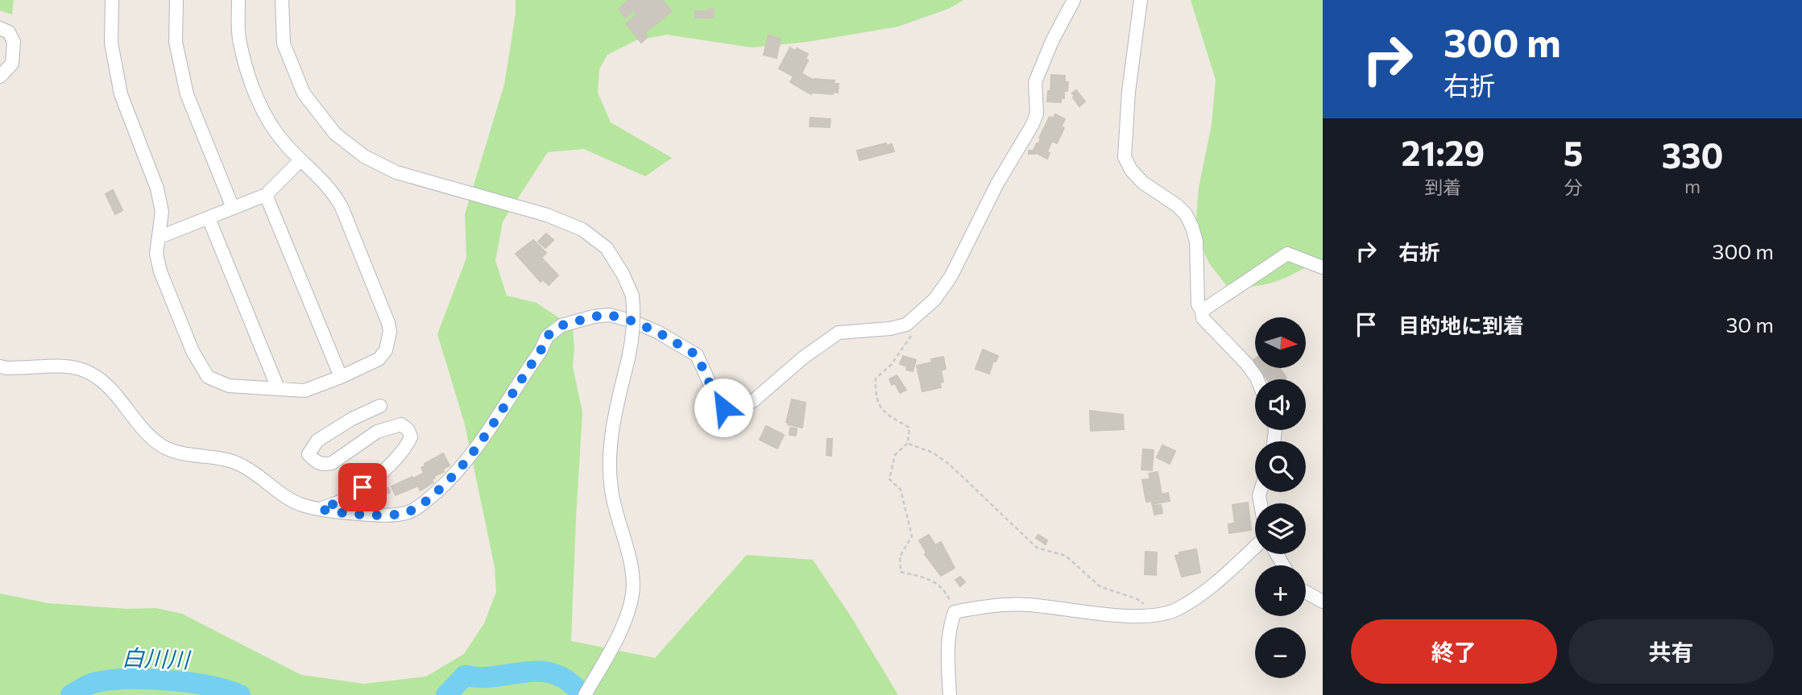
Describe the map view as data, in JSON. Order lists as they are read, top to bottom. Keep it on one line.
{"water":["白川川"],"north":"right","page":{"turn":["300 m","右折"],"eta":["21:29","到着","5","分","330","m"],"list":[{"name":"右折","value":"300 m"},{"name":"目的地に到着","value":"30 m"}],"map_buttons":["+","−"],"buttons":["終了","共有"]}}
